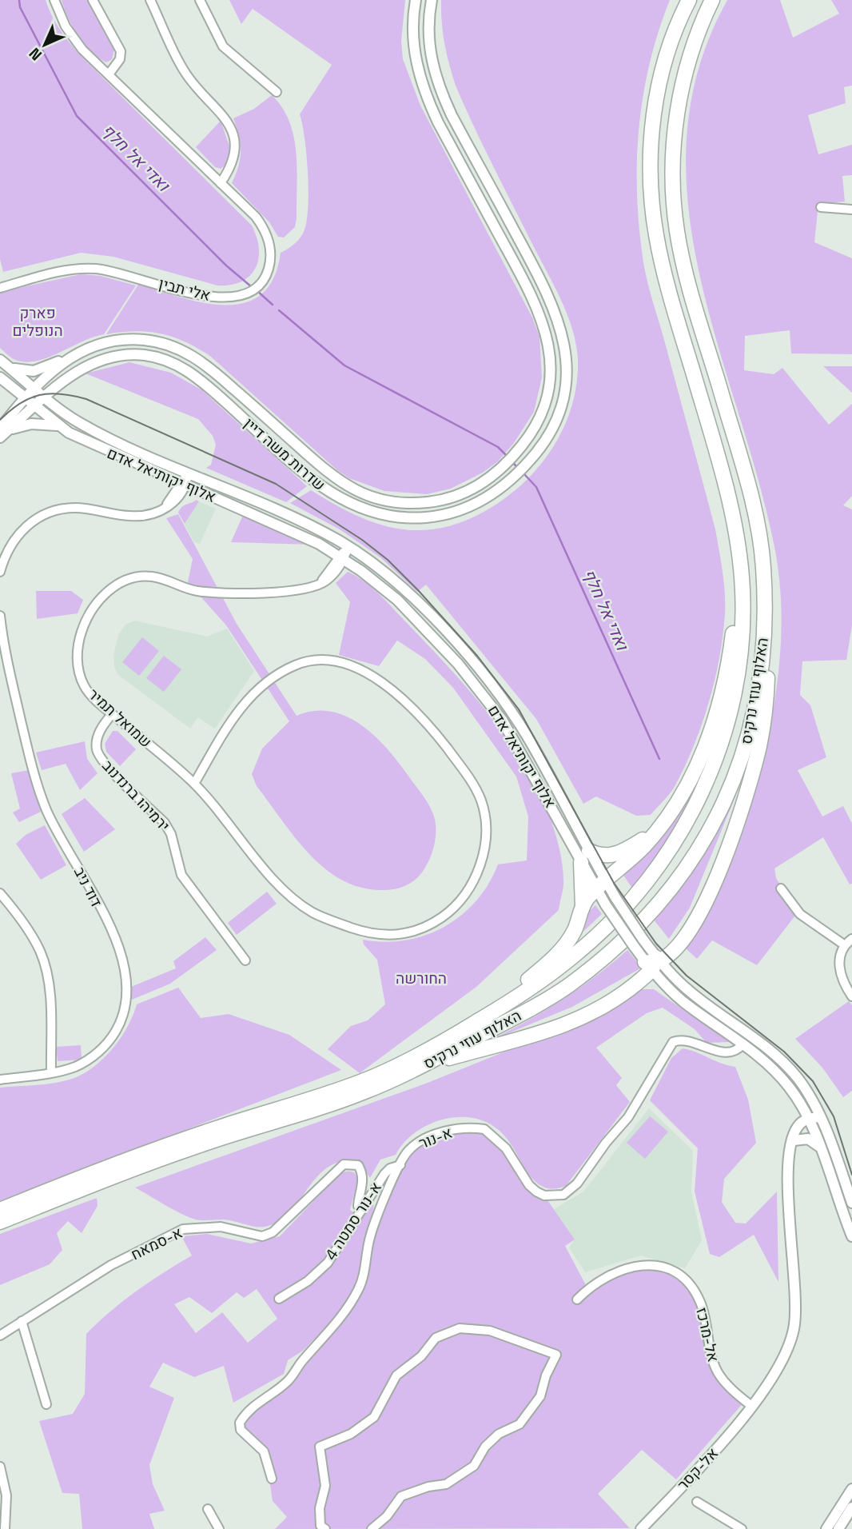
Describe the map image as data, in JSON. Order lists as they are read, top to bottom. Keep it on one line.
{"streets":{"highway":["האלוף עוזי נרקיס"],"street":["אלי תבין","שדרות משה דיין","אלוף יקותיאל אדם","שמואל תמיר","ירמיהו ברנדנוב","דוד ניב","א-נור","א-נור סמטה 4","א-סמאח","אל-מרכז","אל-קסר"]},"crossings":[["שדרות משה דיין","אלוף יקותיאל אדם"],["אלוף יקותיאל אדם","שמואל תמיר"],["אלוף יקותיאל אדם","א-נור"],["שמואל תמיר","ירמיהו ברנדנוב"],["א-נור","א-נור סמטה 4"],["א-נור סמטה 4","א-סמאח"],["אל-מרכז","אל-קסר"]],"water":["ואדי אל חלף"],"parks":["פארק הנופלים","החורשה"],"north":"bottom left"}
